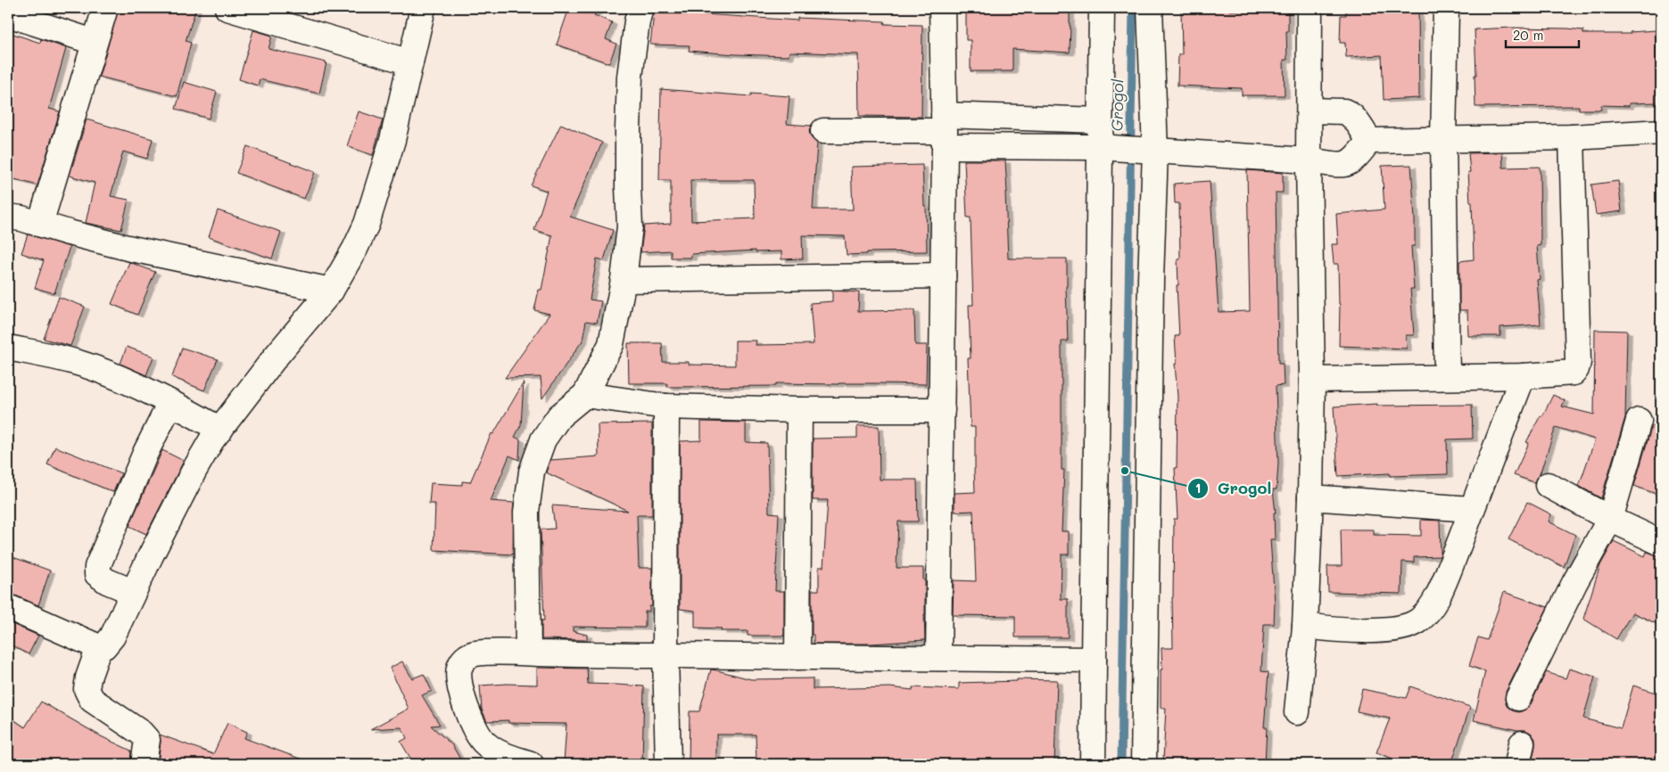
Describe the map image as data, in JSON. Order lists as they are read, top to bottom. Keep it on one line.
{"water":["Grogol"],"places":["Grogol"],"scale_bar":"20 m"}
